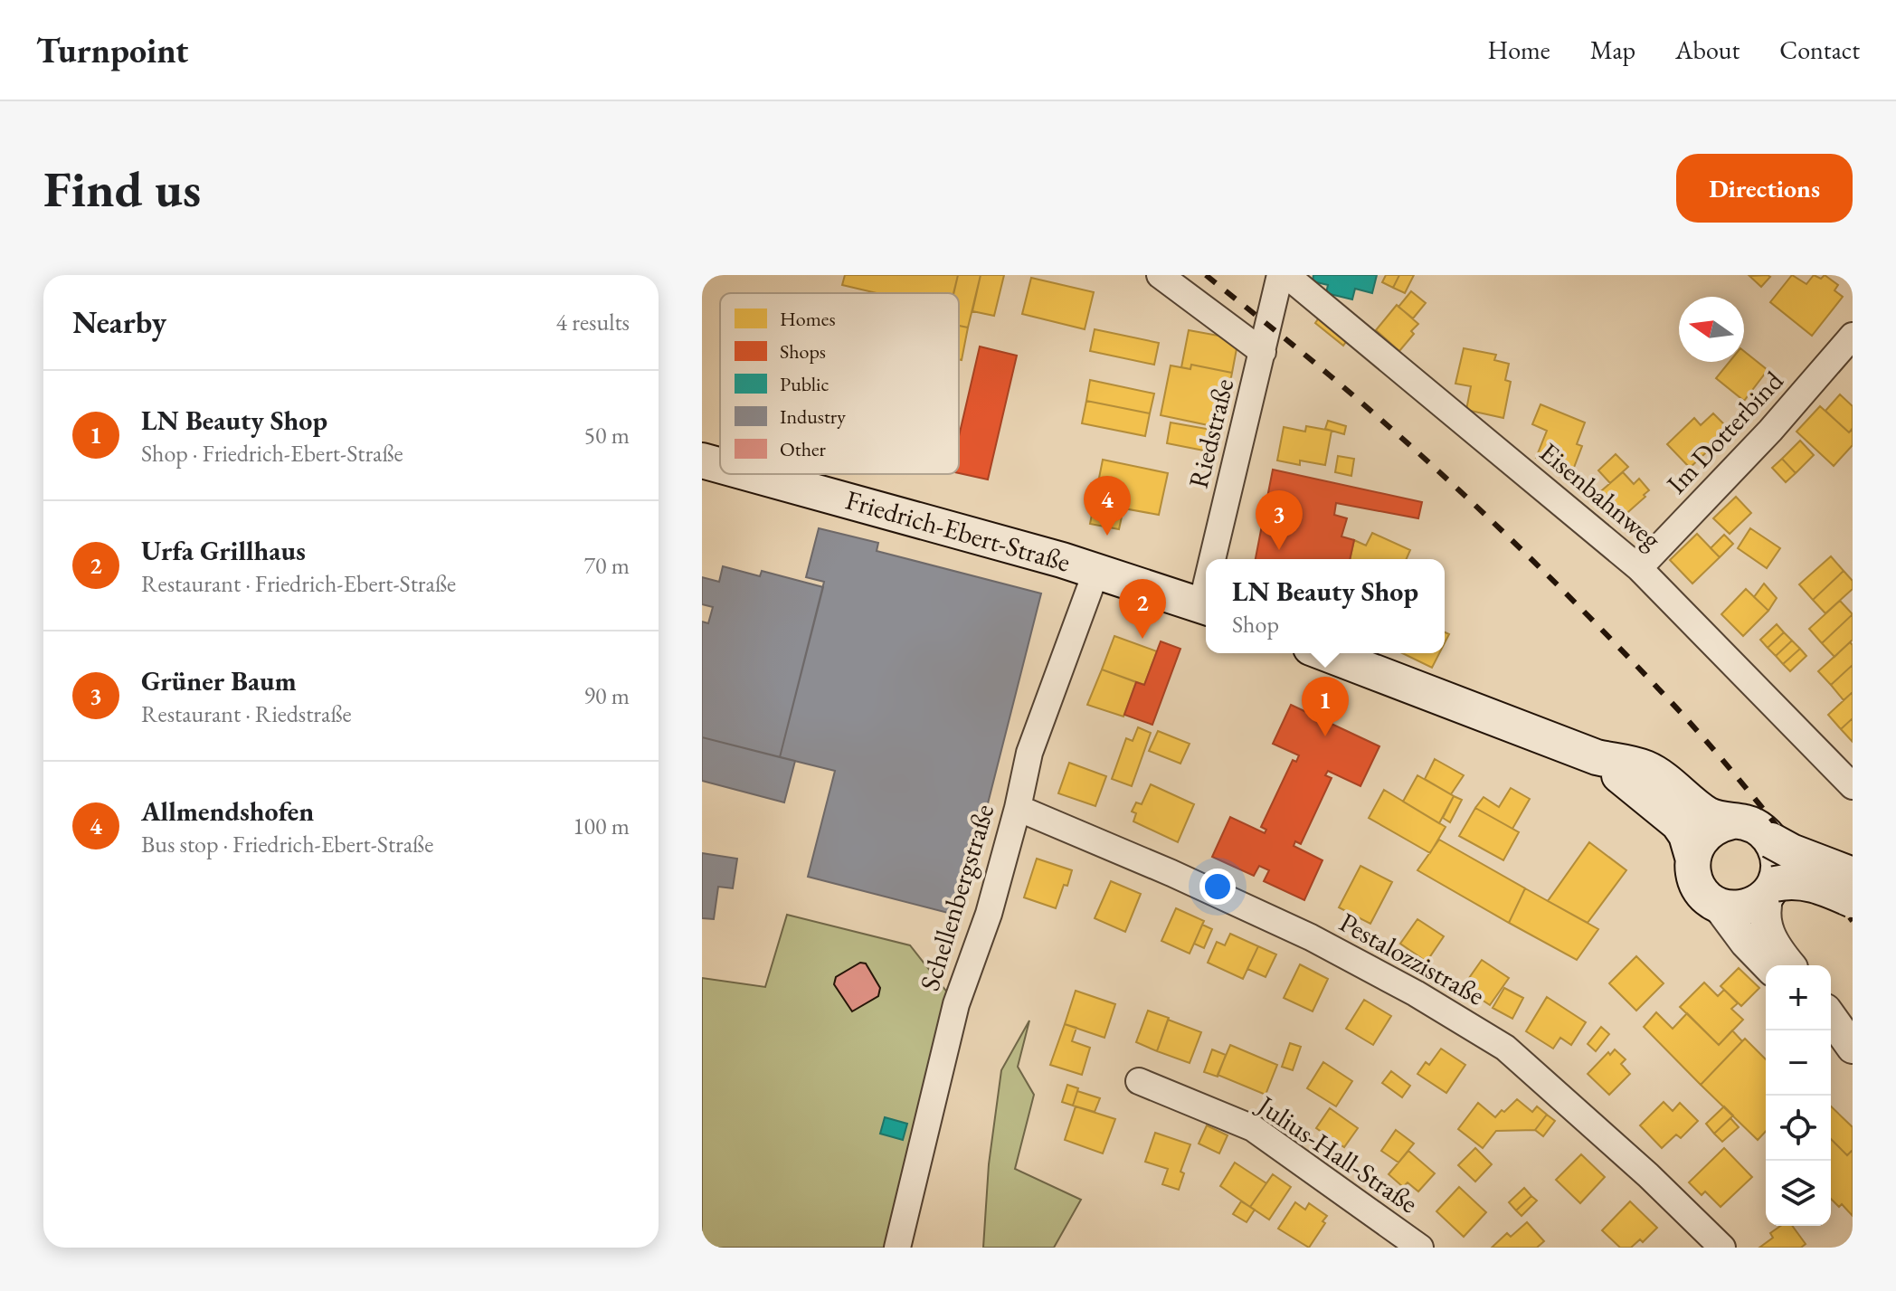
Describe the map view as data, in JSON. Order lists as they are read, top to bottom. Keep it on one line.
{"streets":{"main road":["Friedrich-Ebert-Straße"],"street":["Im Dotterbind","Riedstraße","Eisenbahnweg","Schellenbergstraße","Pestalozzistraße","Julius-Hall-Straße"]},"crossings":[["Im Dotterbind","Eisenbahnweg"],["Friedrich-Ebert-Straße","Schellenbergstraße"],["Schellenbergstraße","Pestalozzistraße"]],"legend":["Homes","Shops","Public","Industry","Other"],"north":"left","page":{"header":"Turnpoint","nav":["Home","Map","About","Contact"],"buttons":"Directions","title":"Find us","heading":["Nearby","4 results"],"list":[{"mark":"1","name":"LN Beauty Shop","note":"Shop · Friedrich-Ebert-Straße","value":"50 m"},{"mark":"2","name":"Urfa Grillhaus","note":"Restaurant · Friedrich-Ebert-Straße","value":"70 m"},{"mark":"3","name":"Grüner Baum","note":"Restaurant · Riedstraße","value":"90 m"},{"mark":"4","name":"Allmendshofen","note":"Bus stop · Friedrich-Ebert-Straße","value":"100 m"}],"pins":["4","3","2","1"],"popup":["LN Beauty Shop","Shop"],"map_buttons":["+","−"]}}
